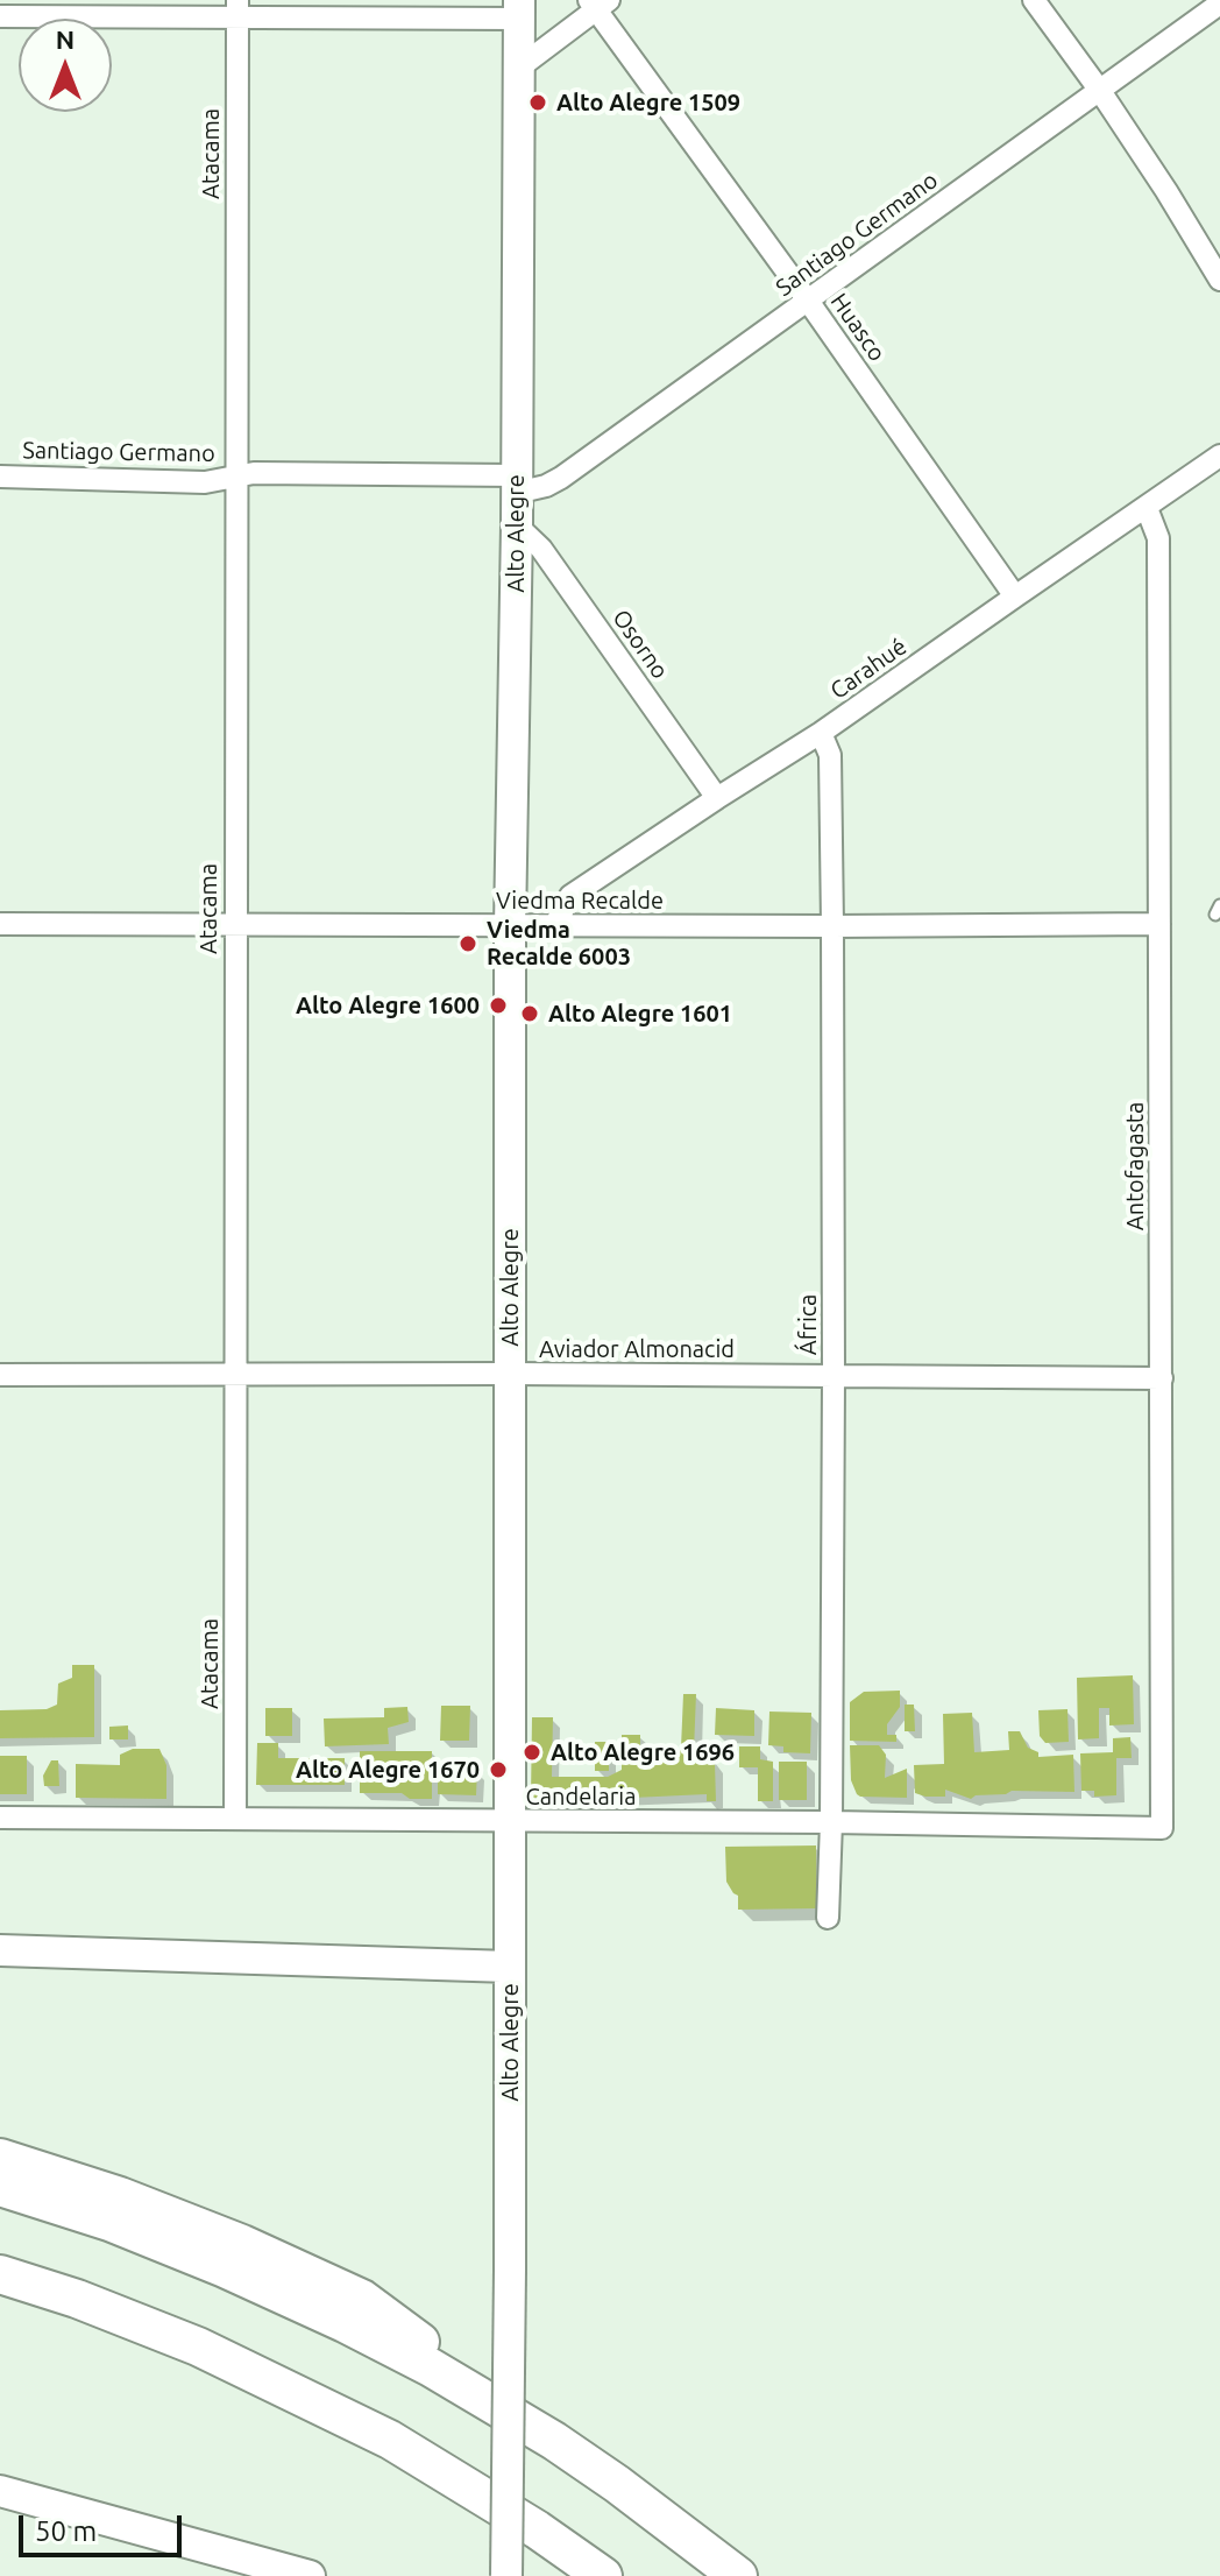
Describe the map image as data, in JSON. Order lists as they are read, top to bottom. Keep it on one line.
{"streets":{"main road":["Alto Alegre"],"street":["Atacama","Santiago Germano","Huasco","Osorno","Carahué","Viedma Recalde","Antofagasta","África","Aviador Almonacid","Candelaria"]},"crossings":[["Atacama","Santiago Germano"],["Atacama","Viedma Recalde"],["Atacama","Aviador Almonacid"],["Atacama","Candelaria"],["Santiago Germano","Huasco"],["Santiago Germano","Alto Alegre"],["Huasco","Carahué"],["Alto Alegre","Osorno"],["Alto Alegre","Viedma Recalde"],["Alto Alegre","Aviador Almonacid"],["Alto Alegre","Candelaria"],["Osorno","Carahué"],["Carahué","Viedma Recalde"],["Carahué","Antofagasta"],["Carahué","África"],["Viedma Recalde","Antofagasta"],["Viedma Recalde","África"],["Antofagasta","Aviador Almonacid"],["Antofagasta","Candelaria"],["África","Aviador Almonacid"],["África","Candelaria"]],"places":["Alto Alegre 1509","Viedma Recalde 6003","Alto Alegre 1600","Alto Alegre 1601","Alto Alegre 1696","Alto Alegre 1670"],"scale_bar":"50 m","north":"top"}
